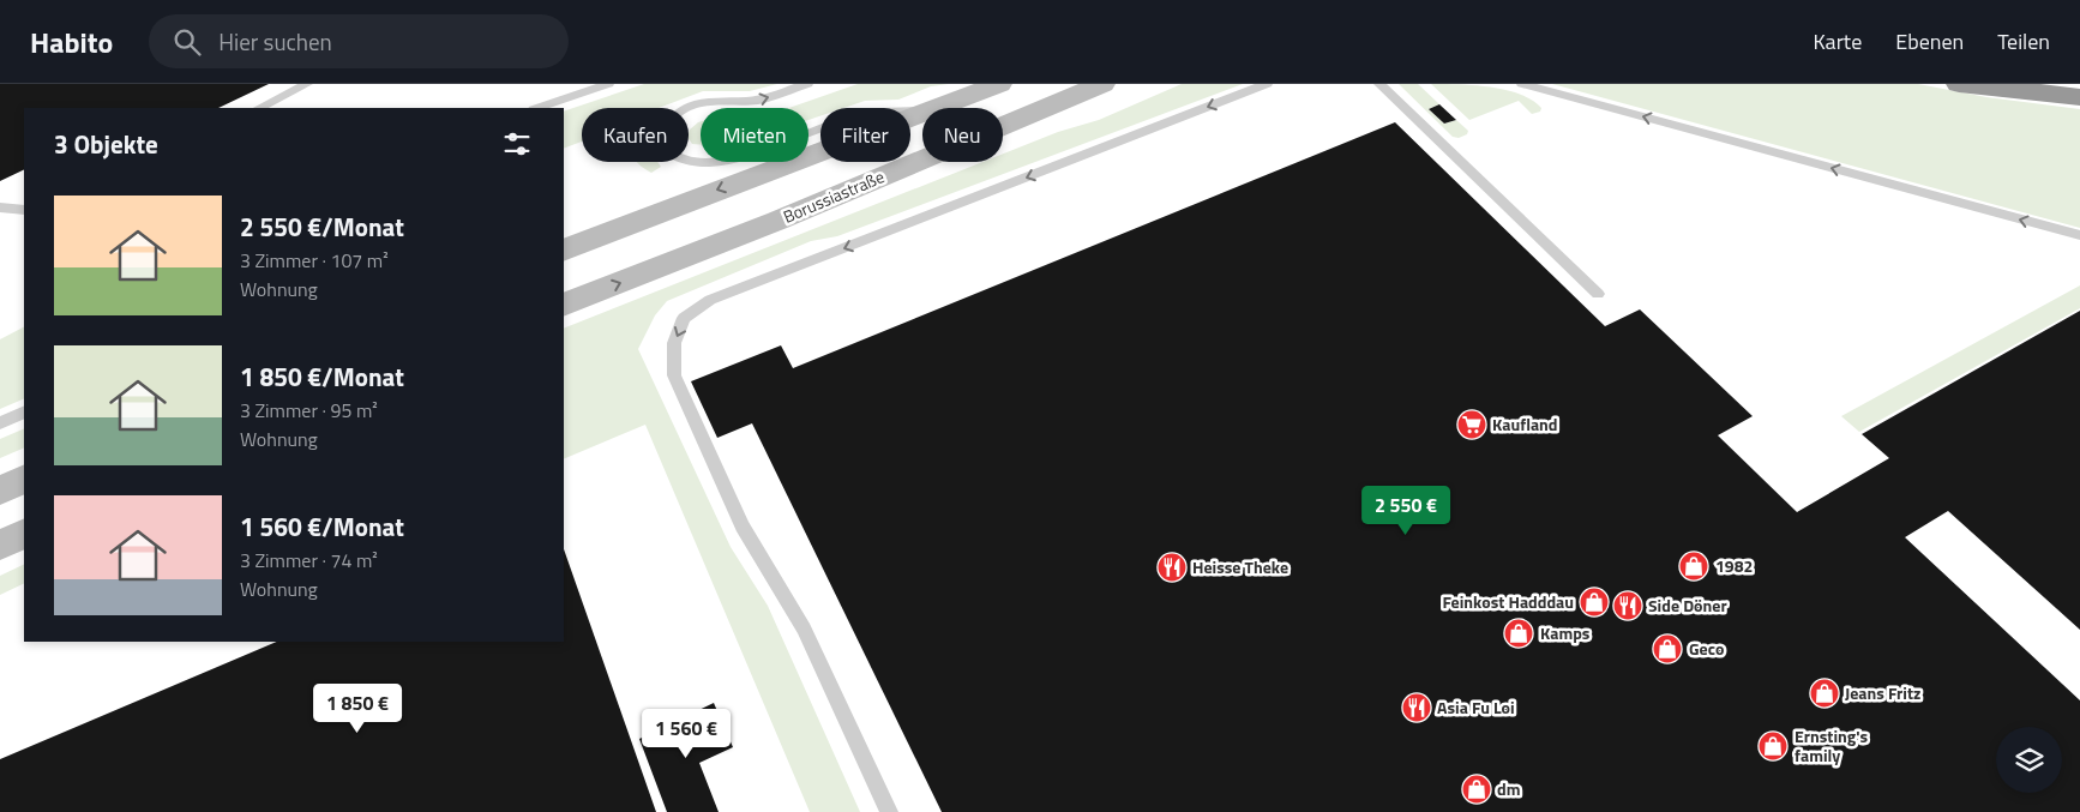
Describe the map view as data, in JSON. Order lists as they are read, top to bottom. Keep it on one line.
{"streets":{"main road":["Borussiastraße"]},"places":{"supermarket":["Kaufland"],"shop":["1982","Feinkost Hadddau","Kamps","Geco","Jeans Fritz","Ernsting's family","dm"],"restaurant":["Heisse Theke","Side Döner","Asia Fu Loi"]},"page":{"header":"Habito","search":"Hier suchen","nav":["Karte","Ebenen","Teilen"],"chip":["Kaufen","Mieten","Filter","Neu"],"heading":"3 Objekte","list":[{"name":"2 550 €/Monat","note":"3 Zimmer · 107 m² · Wohnung"},{"name":"1 850 €/Monat","note":"3 Zimmer · 95 m² · Wohnung"},{"name":"1 560 €/Monat","note":"3 Zimmer · 74 m² · Wohnung"}],"price":["2 550 €","1 850 €","1 560 €"]}}
